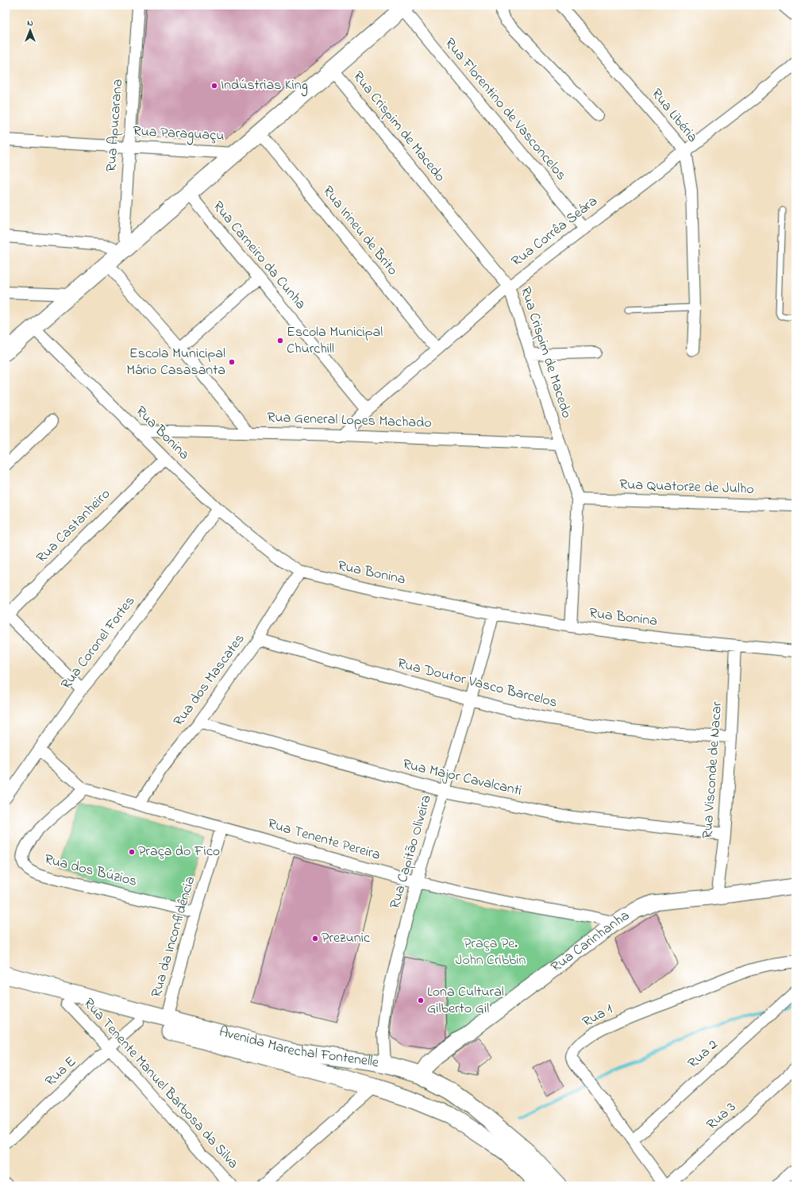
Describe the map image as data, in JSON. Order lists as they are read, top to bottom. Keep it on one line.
{"streets":{"main road":["Avenida Marechal Fontenelle"],"street":["Rua Florentino de Vasconcelos","Rua Libéria","Rua Apucarana","Rua Crispim de Macedo","Rua Paraguaçu","Rua Irineu de Brito","Rua Corrêa Seára","Rua Carneiro da Cunha","Rua General Lopes Machado","Rua Bonina","Rua Quatorze de Julho","Rua Castanheiro","Rua Coronel Fortes","Rua dos Mascates","Rua Doutor Vasco Barcelos","Rua Visconde de Nacar","Rua Major Cavalcanti","Rua Tenente Pereira","Rua Capitão Oliveira","Rua dos Búzios","Rua da Inconfidência","Rua Carinhanha","Rua 1","Rua 2","Rua E","Rua Tenente Manuel Barbosa da Silva","Rua 3"]},"crossings":[["Rua Florentino de Vasconcelos","Rua Corrêa Seára"],["Rua Libéria","Rua Corrêa Seára"],["Rua Apucarana","Rua Paraguaçu"],["Rua Crispim de Macedo","Rua Corrêa Seára"],["Rua Crispim de Macedo","Rua General Lopes Machado"],["Rua Crispim de Macedo","Rua Bonina"],["Rua Crispim de Macedo","Rua Quatorze de Julho"],["Rua Irineu de Brito","Rua Corrêa Seára"],["Rua Corrêa Seára","Rua Carneiro da Cunha"],["Rua Corrêa Seára","Rua General Lopes Machado"],["Rua General Lopes Machado","Rua Bonina"],["Rua Bonina","Rua Castanheiro"],["Rua Bonina","Rua Coronel Fortes"],["Rua Bonina","Rua dos Mascates"],["Rua Bonina","Rua Visconde de Nacar"],["Rua Bonina","Rua Capitão Oliveira"],["Rua Coronel Fortes","Rua Tenente Pereira"],["Rua dos Mascates","Rua Doutor Vasco Barcelos"],["Rua dos Mascates","Rua Major Cavalcanti"],["Rua dos Mascates","Rua Tenente Pereira"],["Rua Doutor Vasco Barcelos","Rua Visconde de Nacar"],["Rua Doutor Vasco Barcelos","Rua Capitão Oliveira"],["Rua Visconde de Nacar","Rua Major Cavalcanti"],["Rua Visconde de Nacar","Rua Carinhanha"],["Rua Major Cavalcanti","Rua Capitão Oliveira"],["Rua Tenente Pereira","Rua Capitão Oliveira"],["Rua Tenente Pereira","Rua dos Búzios"],["Rua Tenente Pereira","Rua da Inconfidência"],["Rua Tenente Pereira","Rua Carinhanha"],["Rua Capitão Oliveira","Avenida Marechal Fontenelle"],["Rua dos Búzios","Rua da Inconfidência"],["Rua da Inconfidência","Avenida Marechal Fontenelle"],["Rua Carinhanha","Avenida Marechal Fontenelle"],["Rua 1","Rua 2"],["Avenida Marechal Fontenelle","Rua E"],["Avenida Marechal Fontenelle","Rua Tenente Manuel Barbosa da Silva"],["Rua E","Rua Tenente Manuel Barbosa da Silva"]],"parks":["Praça Pe. John Cribbin"],"places":["Indústrias King","Escola Municipal Churchill","Escola Municipal Mário Casasanta","Praça do Fico","Prezunic","Lona Cultural Gilberto Gil"],"north":"top"}
